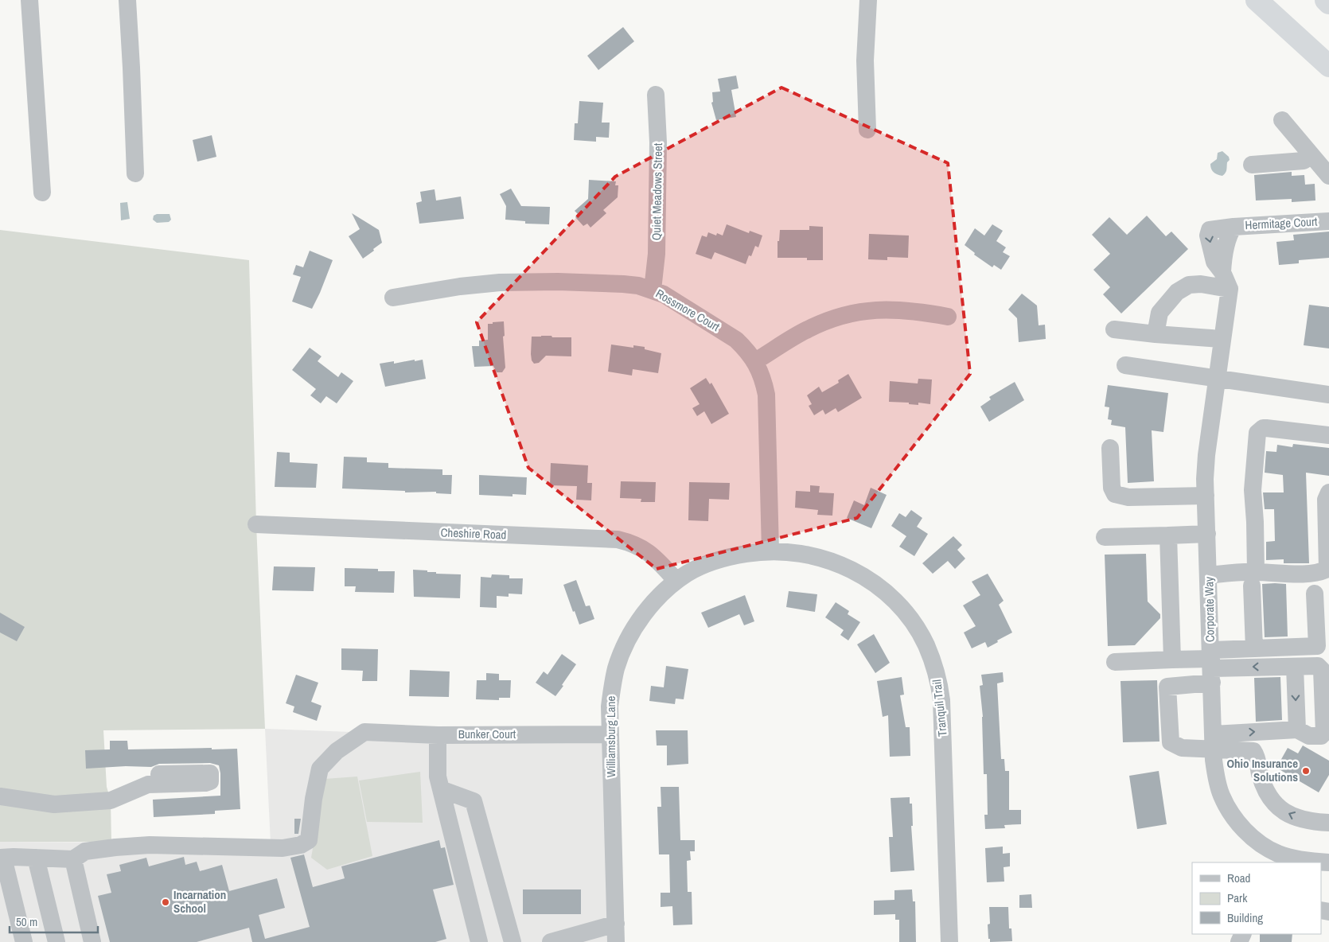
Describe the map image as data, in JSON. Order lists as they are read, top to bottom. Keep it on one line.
{"streets":{"street":["Quiet Meadows Street","Hermitage Court","Rossmore Court","Cheshire Road","Corporate Way","Tranquil Trail","Bunker Court","Williamsburg Lane"]},"crossings":[["Quiet Meadows Street","Rossmore Court"],["Hermitage Court","Corporate Way"],["Rossmore Court","Tranquil Trail"],["Rossmore Court","Williamsburg Lane"],["Cheshire Road","Williamsburg Lane"],["Tranquil Trail","Williamsburg Lane"],["Bunker Court","Williamsburg Lane"]],"places":["Ohio Insurance Solutions","Incarnation School"],"legend":["Road","Park","Building"],"scale_bar":"50 m"}
